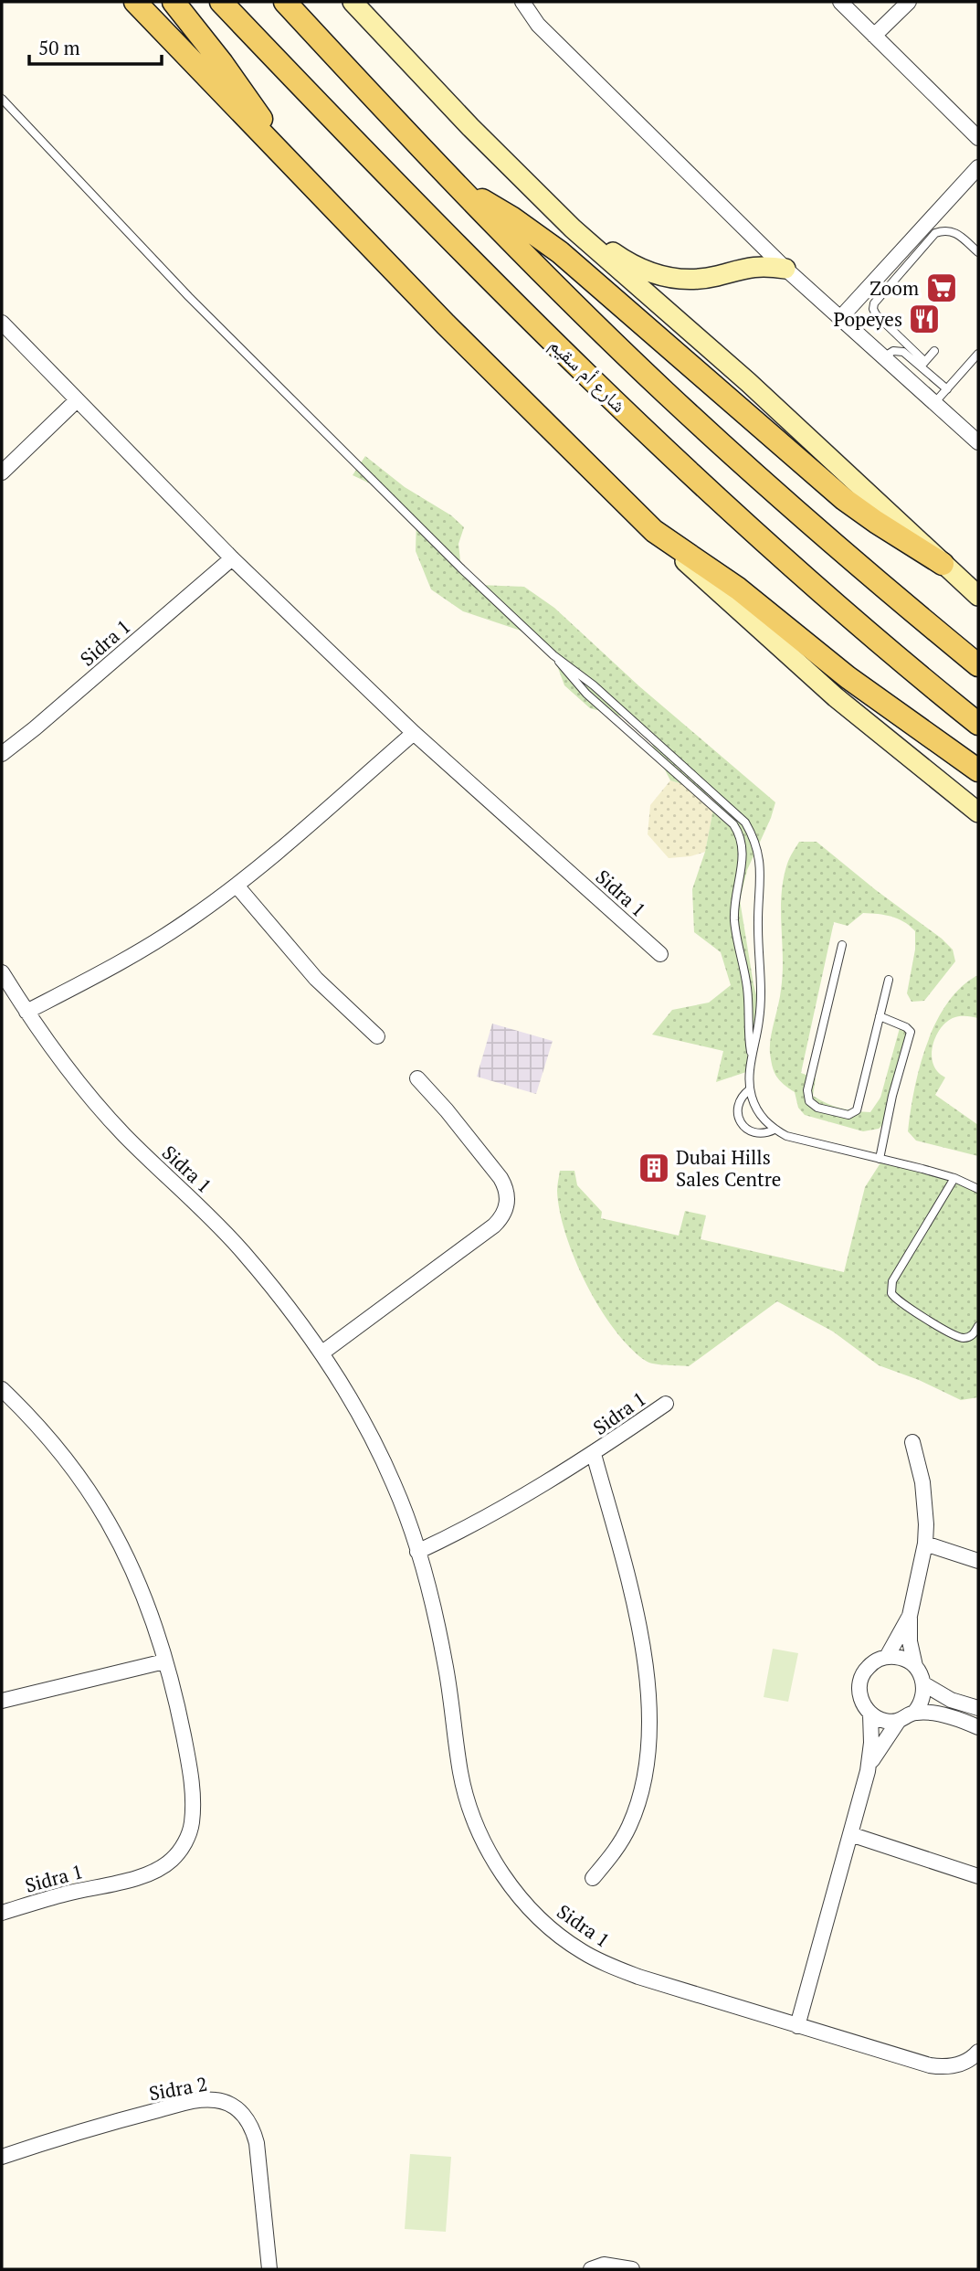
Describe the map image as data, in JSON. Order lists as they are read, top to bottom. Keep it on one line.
{"streets":{"main road":["شارع أم سقيم"],"street":["Sidra 1","Sidra 2"]},"places":{"supermarket":["Zoom"],"restaurant":["Popeyes"],"building":["Dubai Hills Sales Centre"]},"scale_bar":"50 m"}
